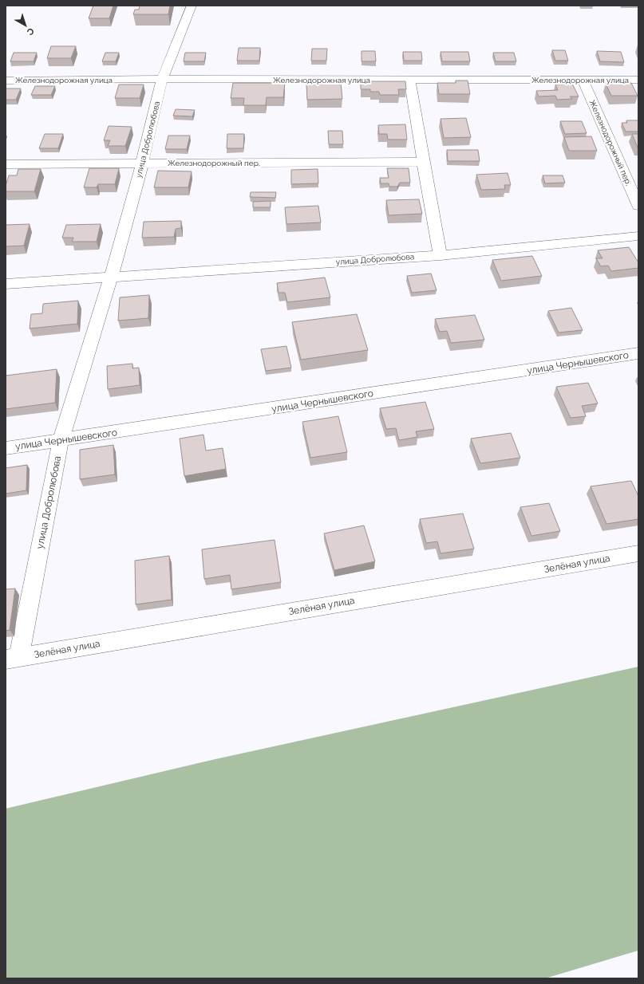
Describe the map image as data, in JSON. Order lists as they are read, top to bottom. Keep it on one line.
{"streets":{"street":["Железнодорожная улица","улица Добролюбова","Железнодорожный пер,","улица Чернышевского","Зелёная улица"]},"crossings":[["Железнодорожная улица","улица Добролюбова"],["Железнодорожная улица","Железнодорожный пер,"],["улица Добролюбова","Железнодорожный пер,"],["улица Добролюбова","улица Чернышевского"],["улица Добролюбова","Зелёная улица"]],"north":"bottom right"}
